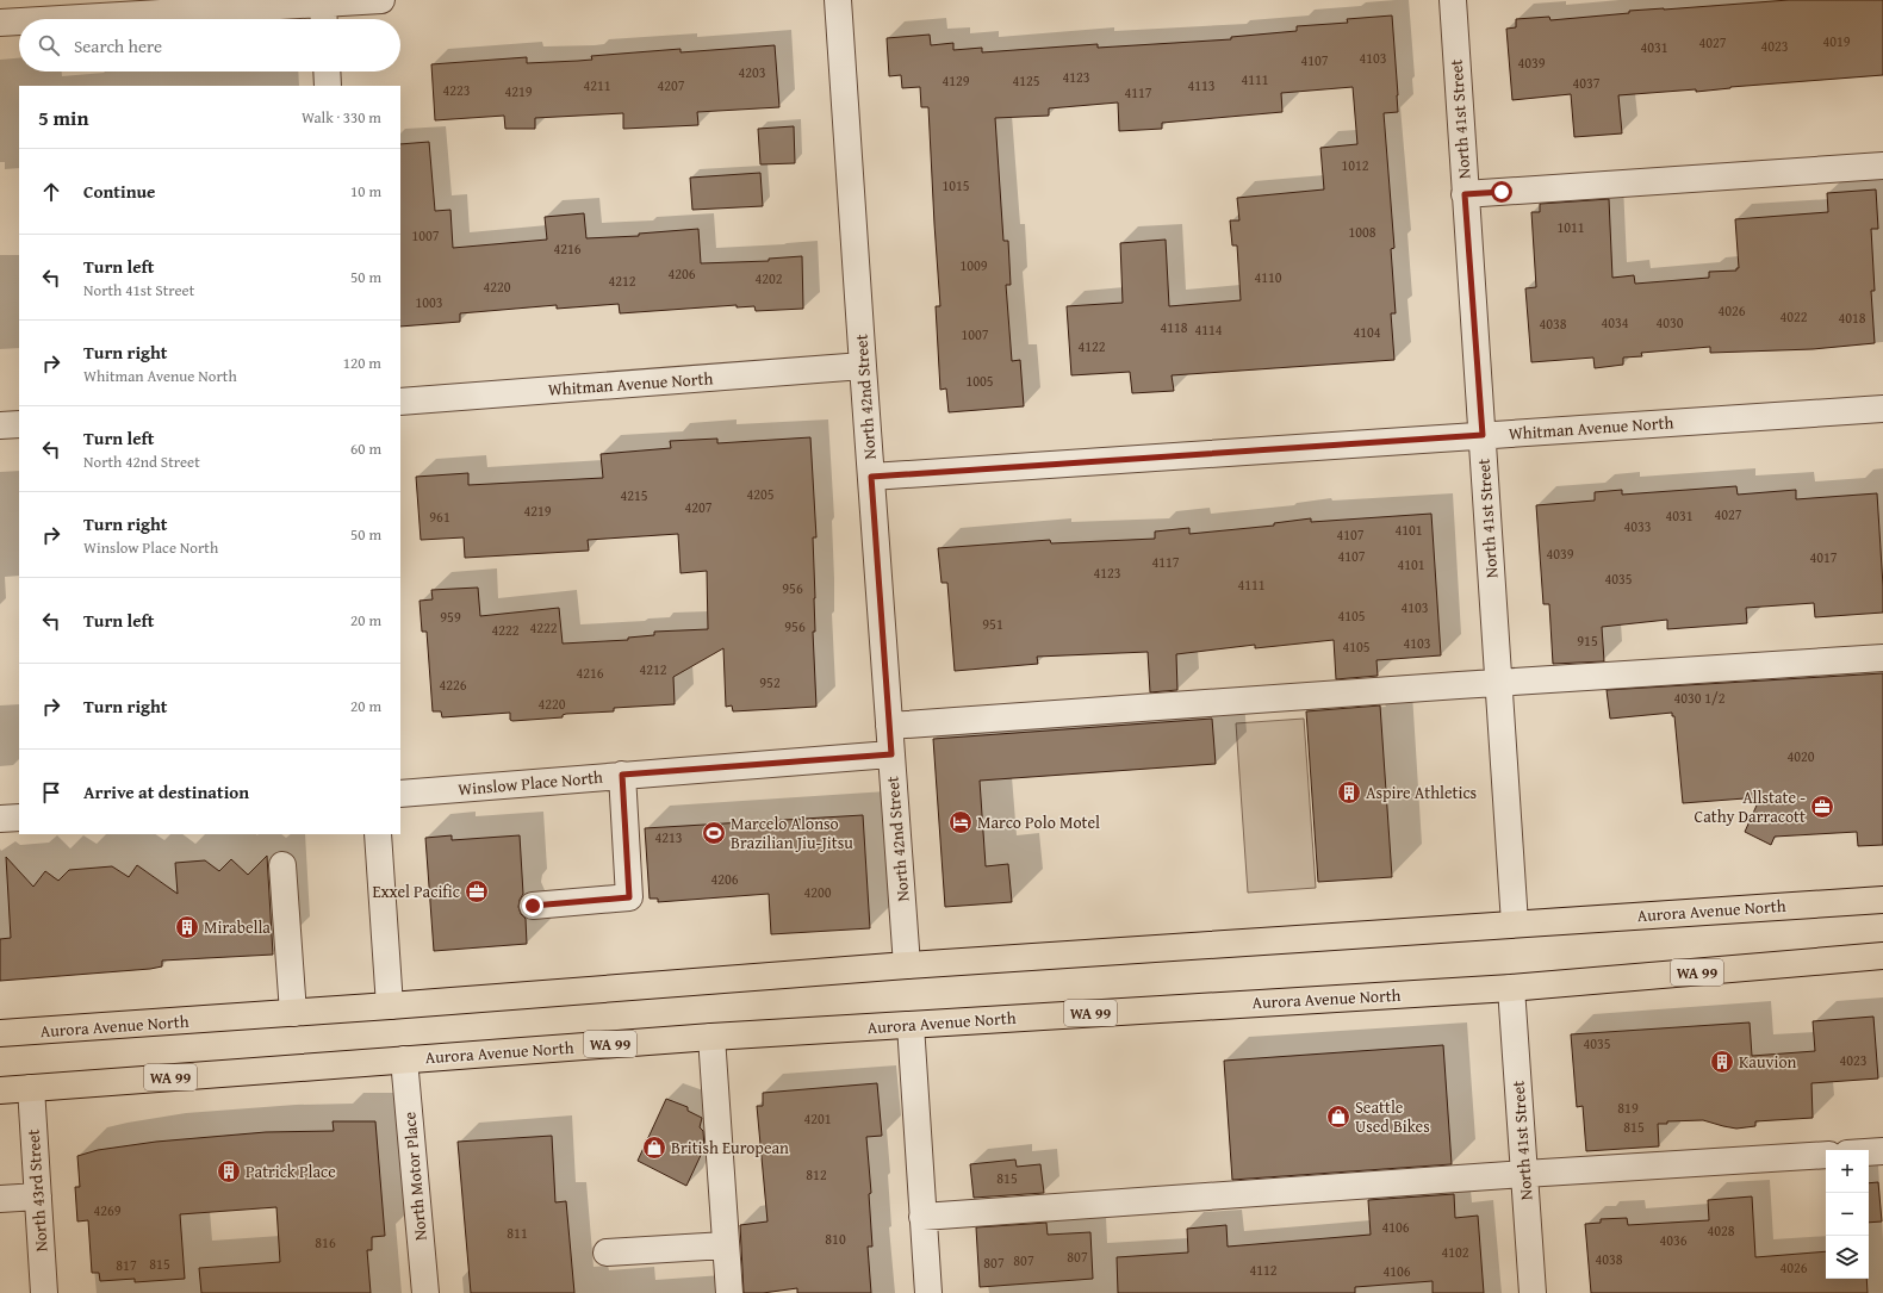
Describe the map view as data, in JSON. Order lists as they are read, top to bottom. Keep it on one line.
{"streets":{"highway":["Aurora Avenue North","WA 99"],"street":["North 41st Street","Whitman Avenue North","North 42nd Street","Winslow Place North","North Motor Place","North 43rd Street"]},"crossings":[["North 41st Street","Whitman Avenue North"],["North 41st Street","Aurora Avenue North"],["Whitman Avenue North","North 42nd Street"],["North 42nd Street","Winslow Place North"],["North 42nd Street","Aurora Avenue North"],["Aurora Avenue North","North Motor Place"],["Aurora Avenue North","North 43rd Street"]],"places":{"building":["Aspire Athletics","Mirabella","Kauvion","Patrick Place"],"office":["Allstate - Cathy Darracott","Exxel Pacific"],"hotel":["Marco Polo Motel"],"sports":["Marcelo Alonso Brazilian Jiu-Jitsu"],"shop":["Seattle Used Bikes","British European"]},"house_numbers":["4019","4027","4023","4031","4103","4107","4039","4203","4123","4111","4129","4125","4037","4211","4207","4113","4223","4219","4117","1012","1015","1011","1008","1007","4216","1009","4206","4110","4202","4212","4220","1003","4026","4022","4018","4034","4030","4038","4118","4114","4104","1007","4122","1005","4205","4215","4207","4219","4027","4031","961","4033","4101","4107","4039","4107","4017","4117","4101","4123","4035","4111","956","4103","4105","959","951","956","4222","4222","915","4103","4105","4212","4216","952","4226","4030 1/2","4220","4020","4213","4206","4200","4035","4023","819","4201","815","812","815","4269","4106","4028","811","810","4036","816","4102","807","4038","807","807","815","817","4026","4112","4106"],"page":{"search":"Search here","heading":["5 min","Walk · 330 m"],"list":[["Continue","10 m"],["Turn left","North 41st Street","50 m"],["Turn right","Whitman Avenue North","120 m"],["Turn left","North 42nd Street","60 m"],["Turn right","Winslow Place North","50 m"],["Turn left","20 m"],["Turn right","20 m"],"Arrive at destination"],"map_buttons":["+","−"]}}
